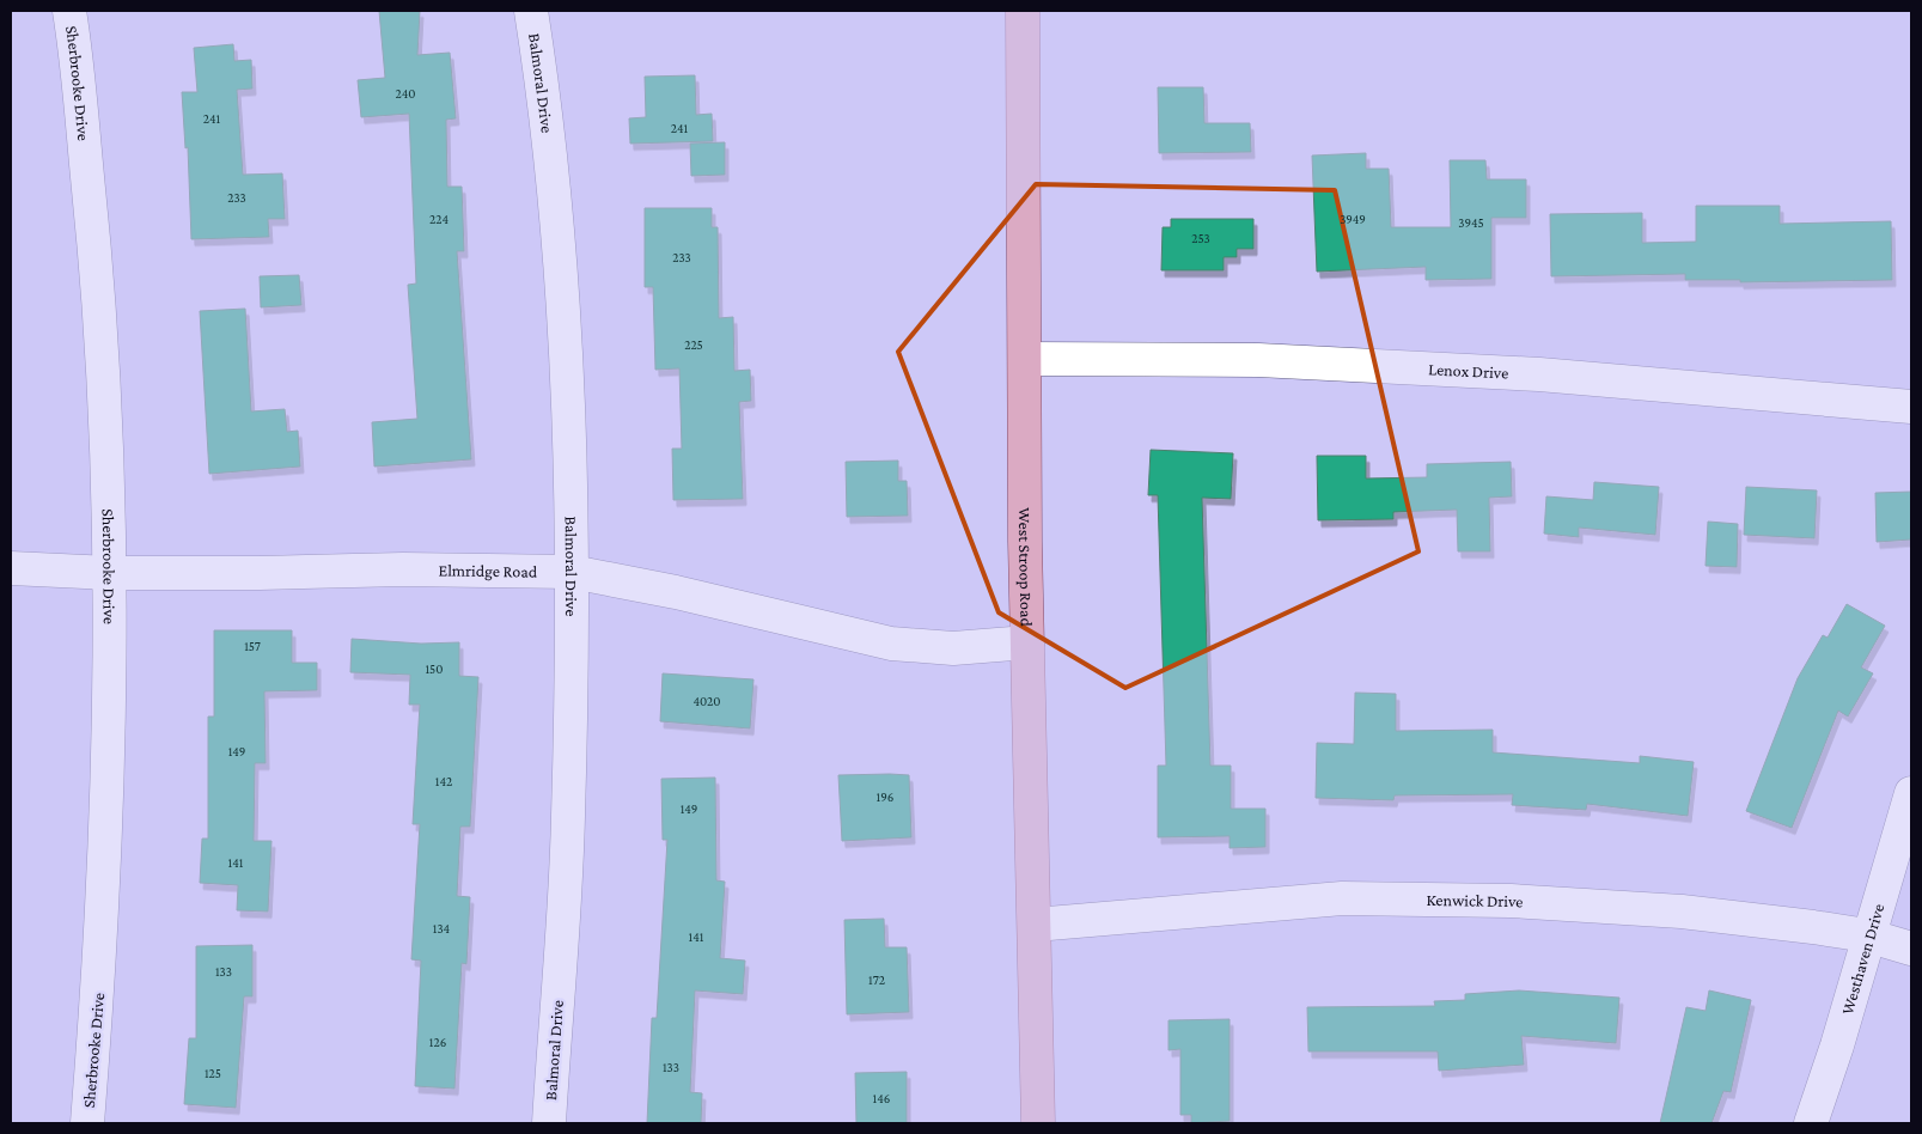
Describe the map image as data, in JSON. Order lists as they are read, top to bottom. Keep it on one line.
{"streets":{"main road":["West Stroop Road"],"street":["Sherbrooke Drive","Balmoral Drive","Lenox Drive","Elmridge Road","Kenwick Drive","Westhaven Drive"]},"crossings":[["Sherbrooke Drive","Elmridge Road"],["Balmoral Drive","Elmridge Road"],["Lenox Drive","West Stroop Road"],["West Stroop Road","Elmridge Road"],["West Stroop Road","Kenwick Drive"],["Kenwick Drive","Westhaven Drive"]],"house_numbers":["240","241","241","233","224","3949","3945","253","233","225","157","150","4020","149","142","196","149","141","134","141","133","172","126","133","125","146"]}
